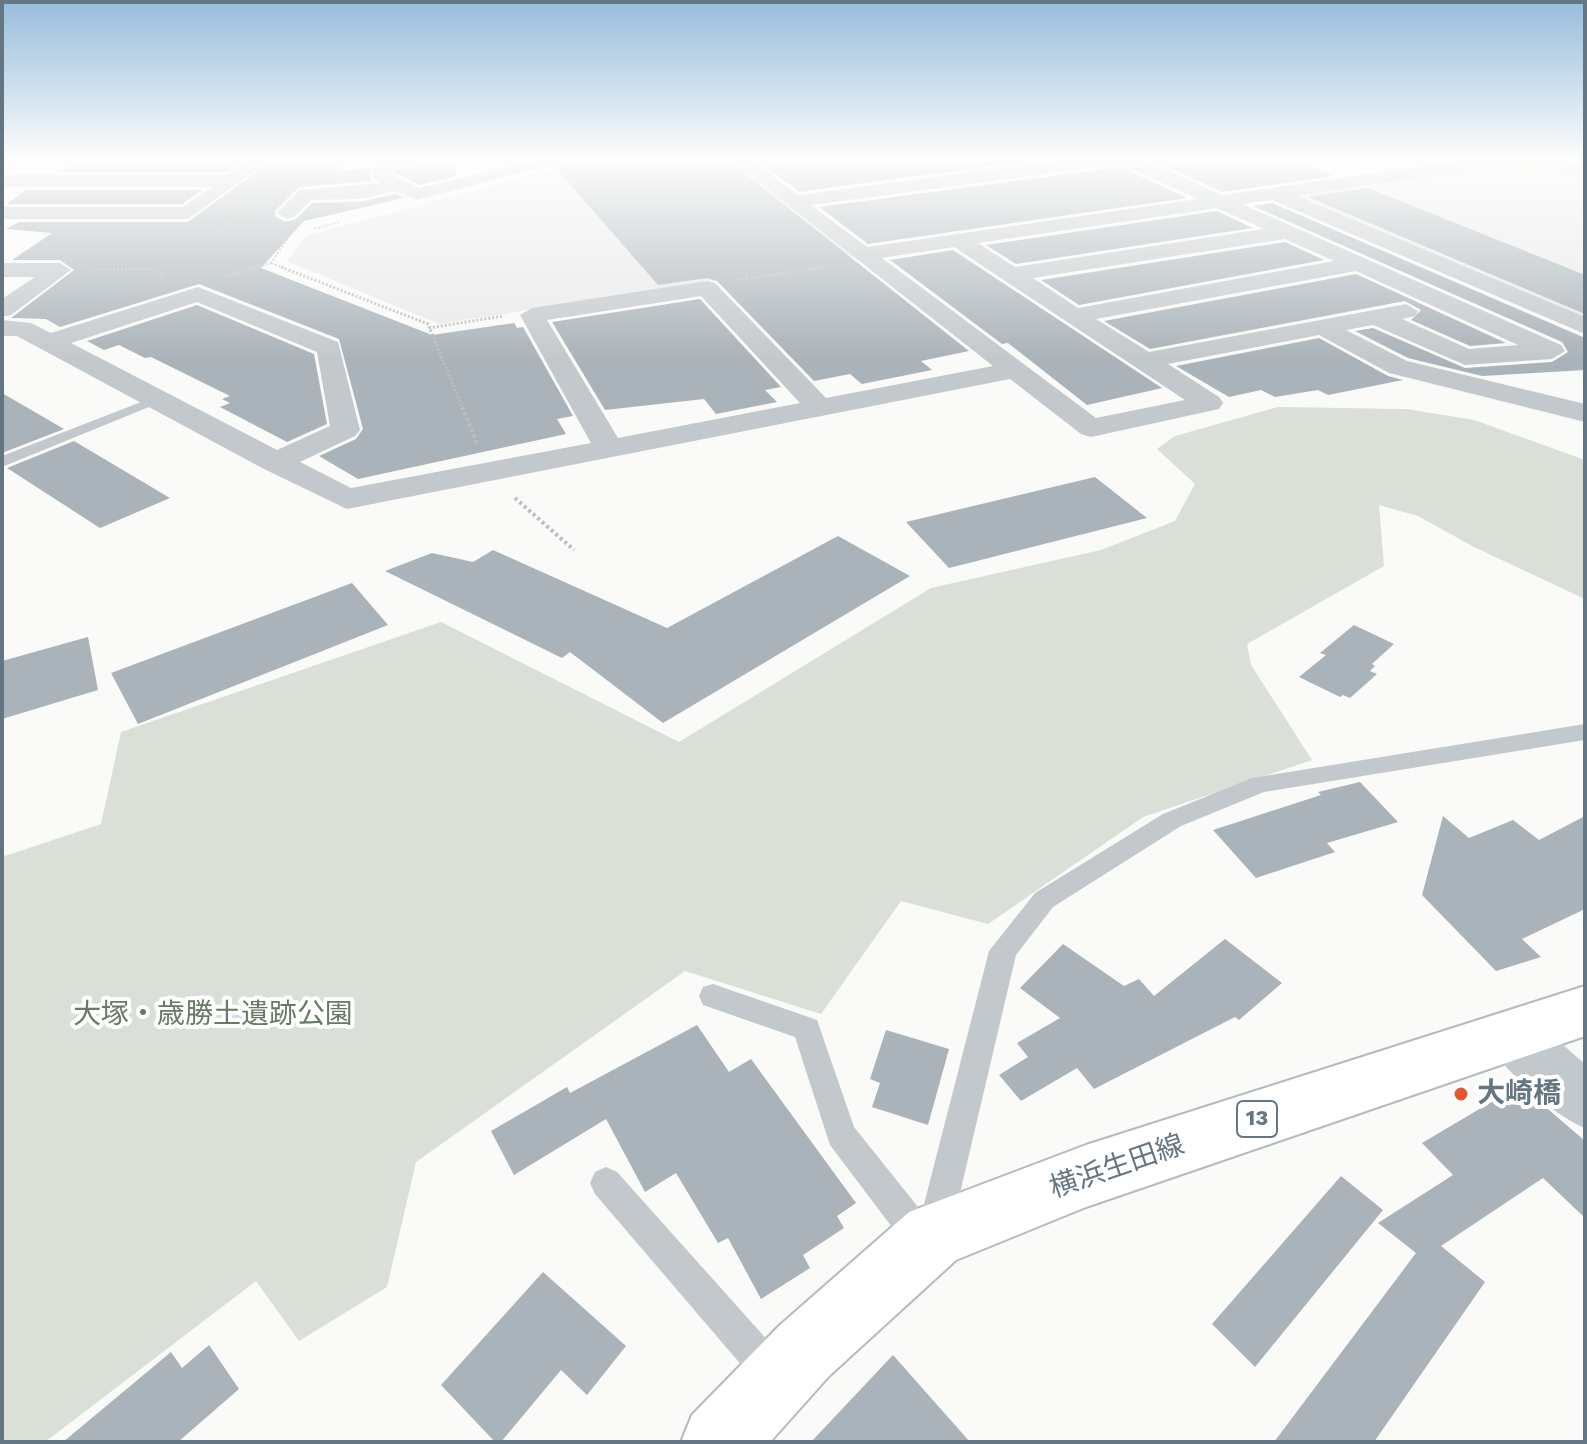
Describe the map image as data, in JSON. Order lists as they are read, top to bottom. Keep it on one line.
{"streets":{"main road":["13","横浜生田線"]},"parks":["大塚・歳勝土遺跡公園"],"places":["大崎橋"]}
